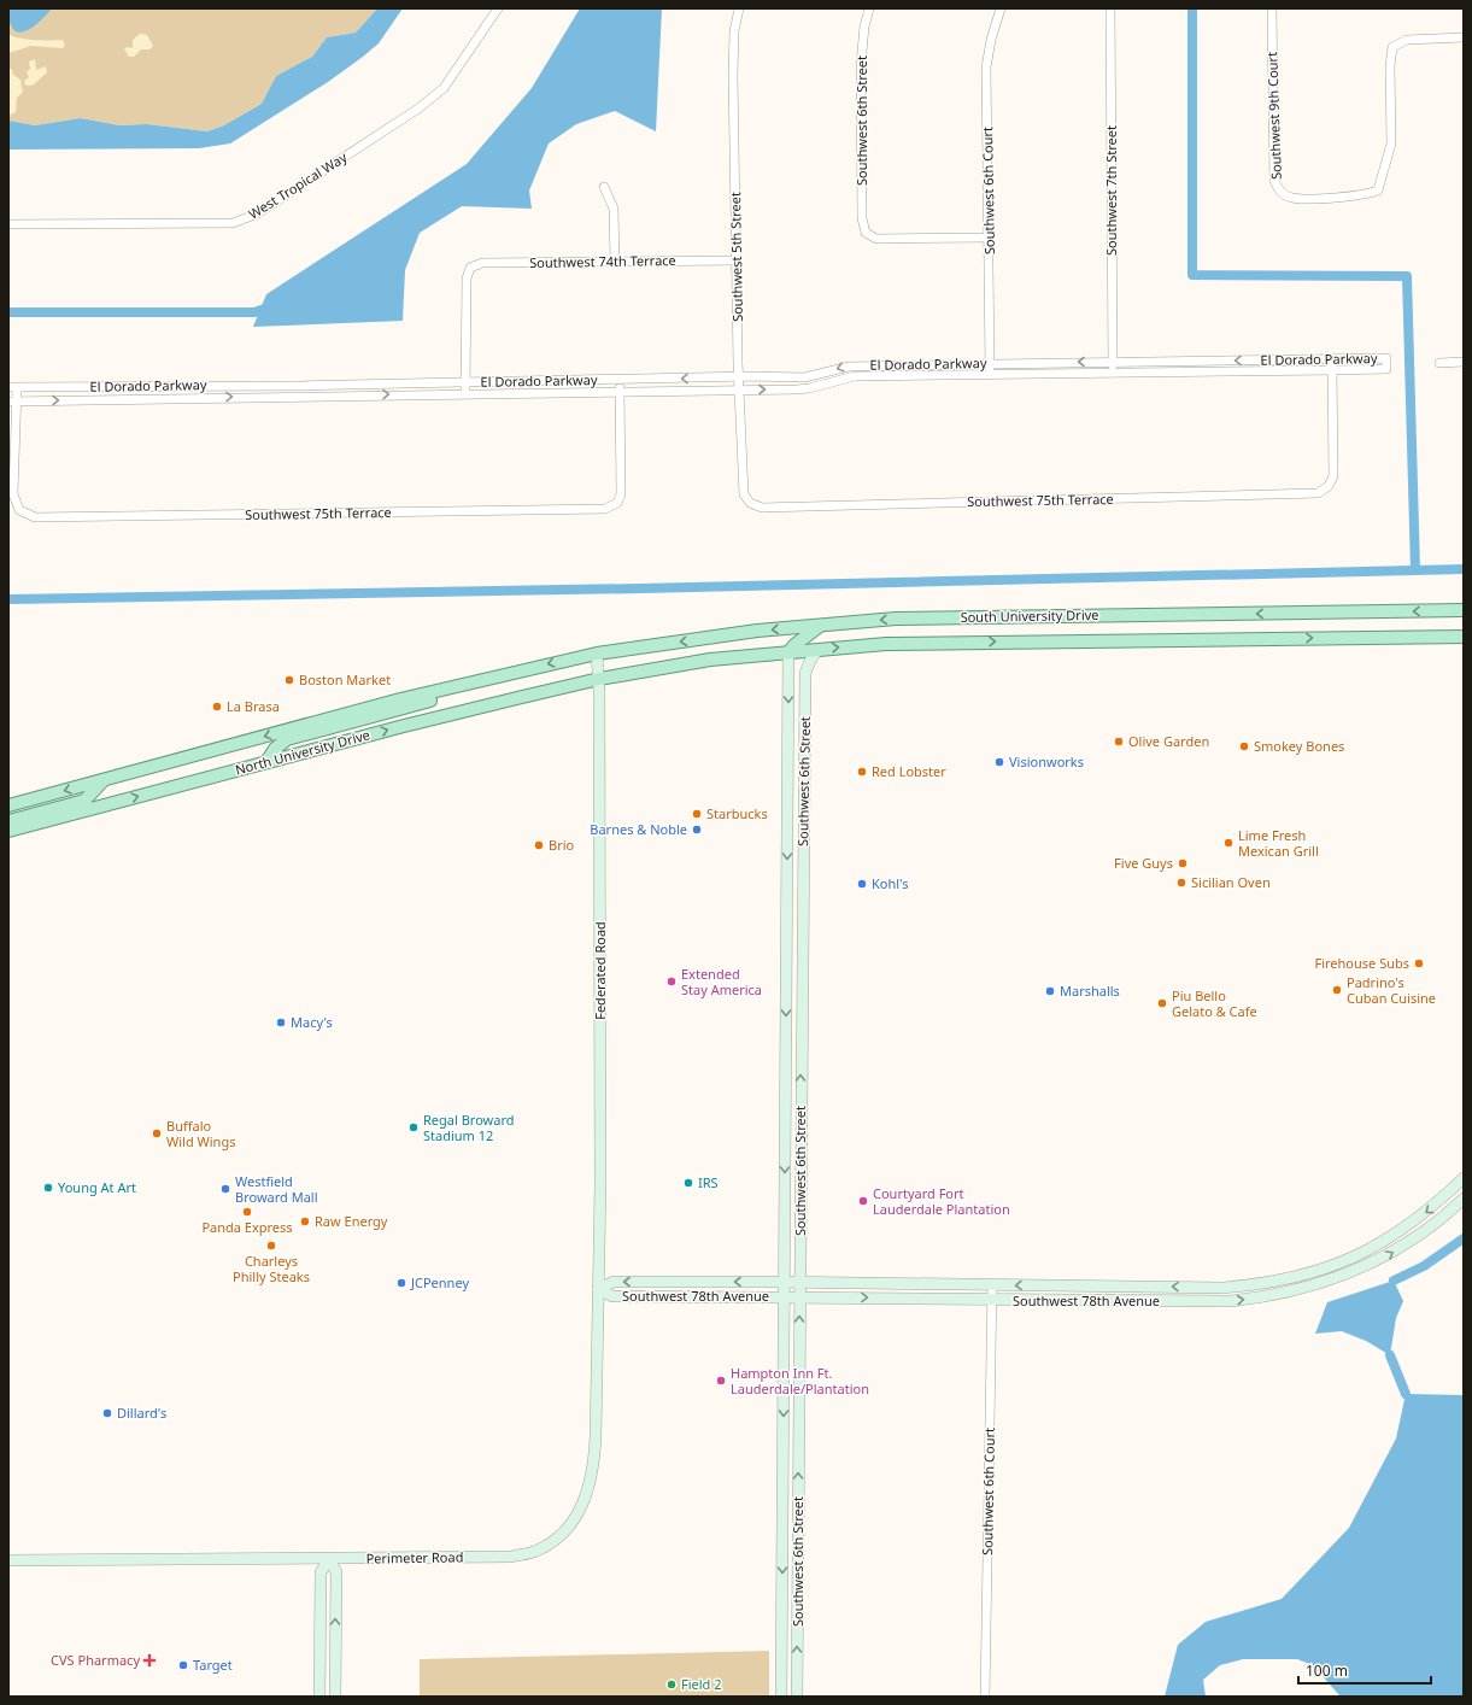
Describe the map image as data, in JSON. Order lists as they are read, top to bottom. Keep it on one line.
{"streets":{"main road":["South University Drive","North University Drive"],"street":["Southwest 9th Court","Southwest 6th Street","West Tropical Way","Southwest 6th Court","Southwest 7th Street","Southwest 5th Street","Southwest 74th Terrace","El Dorado Parkway","Southwest 75th Terrace","Federated Road","Southwest 78th Avenue","Perimeter Road"]},"crossings":[["Southwest 6th Street","Southwest 6th Court"],["Southwest 6th Street","South University Drive"],["Southwest 6th Street","Southwest 78th Avenue"],["Southwest 6th Court","El Dorado Parkway"],["Southwest 6th Court","Southwest 78th Avenue"],["Southwest 7th Street","El Dorado Parkway"],["Southwest 5th Street","Southwest 74th Terrace"],["Southwest 5th Street","El Dorado Parkway"],["Southwest 5th Street","Southwest 75th Terrace"],["Southwest 74th Terrace","El Dorado Parkway"],["El Dorado Parkway","Southwest 75th Terrace"],["South University Drive","North University Drive"],["South University Drive","Federated Road"],["North University Drive","Federated Road"],["Federated Road","Southwest 78th Avenue"],["Federated Road","Perimeter Road"],["Southwest 78th Avenue","Perimeter Road"]],"places":{"other":["Boston Market","La Brasa","Olive Garden","Smokey Bones","Visionworks","Red Lobster","Starbucks","Barnes & Noble","Lime Fresh Mexican Grill","Brio","Five Guys","Sicilian Oven","Kohl's","Firehouse Subs","Extended Stay America","Padrino's Cuban Cuisine","Marshalls","Piu Bello Gelato & Cafe","Macy's","Regal Broward Stadium 12","Buffalo Wild Wings","IRS","Young At Art","Westfield Broward Mall","Courtyard Fort Lauderdale Plantation","Panda Express","Raw Energy","Charleys Philly Steaks","JCPenney","Hampton Inn Ft. Lauderdale/Plantation","Dillard's","Target","Field 2"],"health":["CVS Pharmacy"]},"scale_bar":"100 m"}
